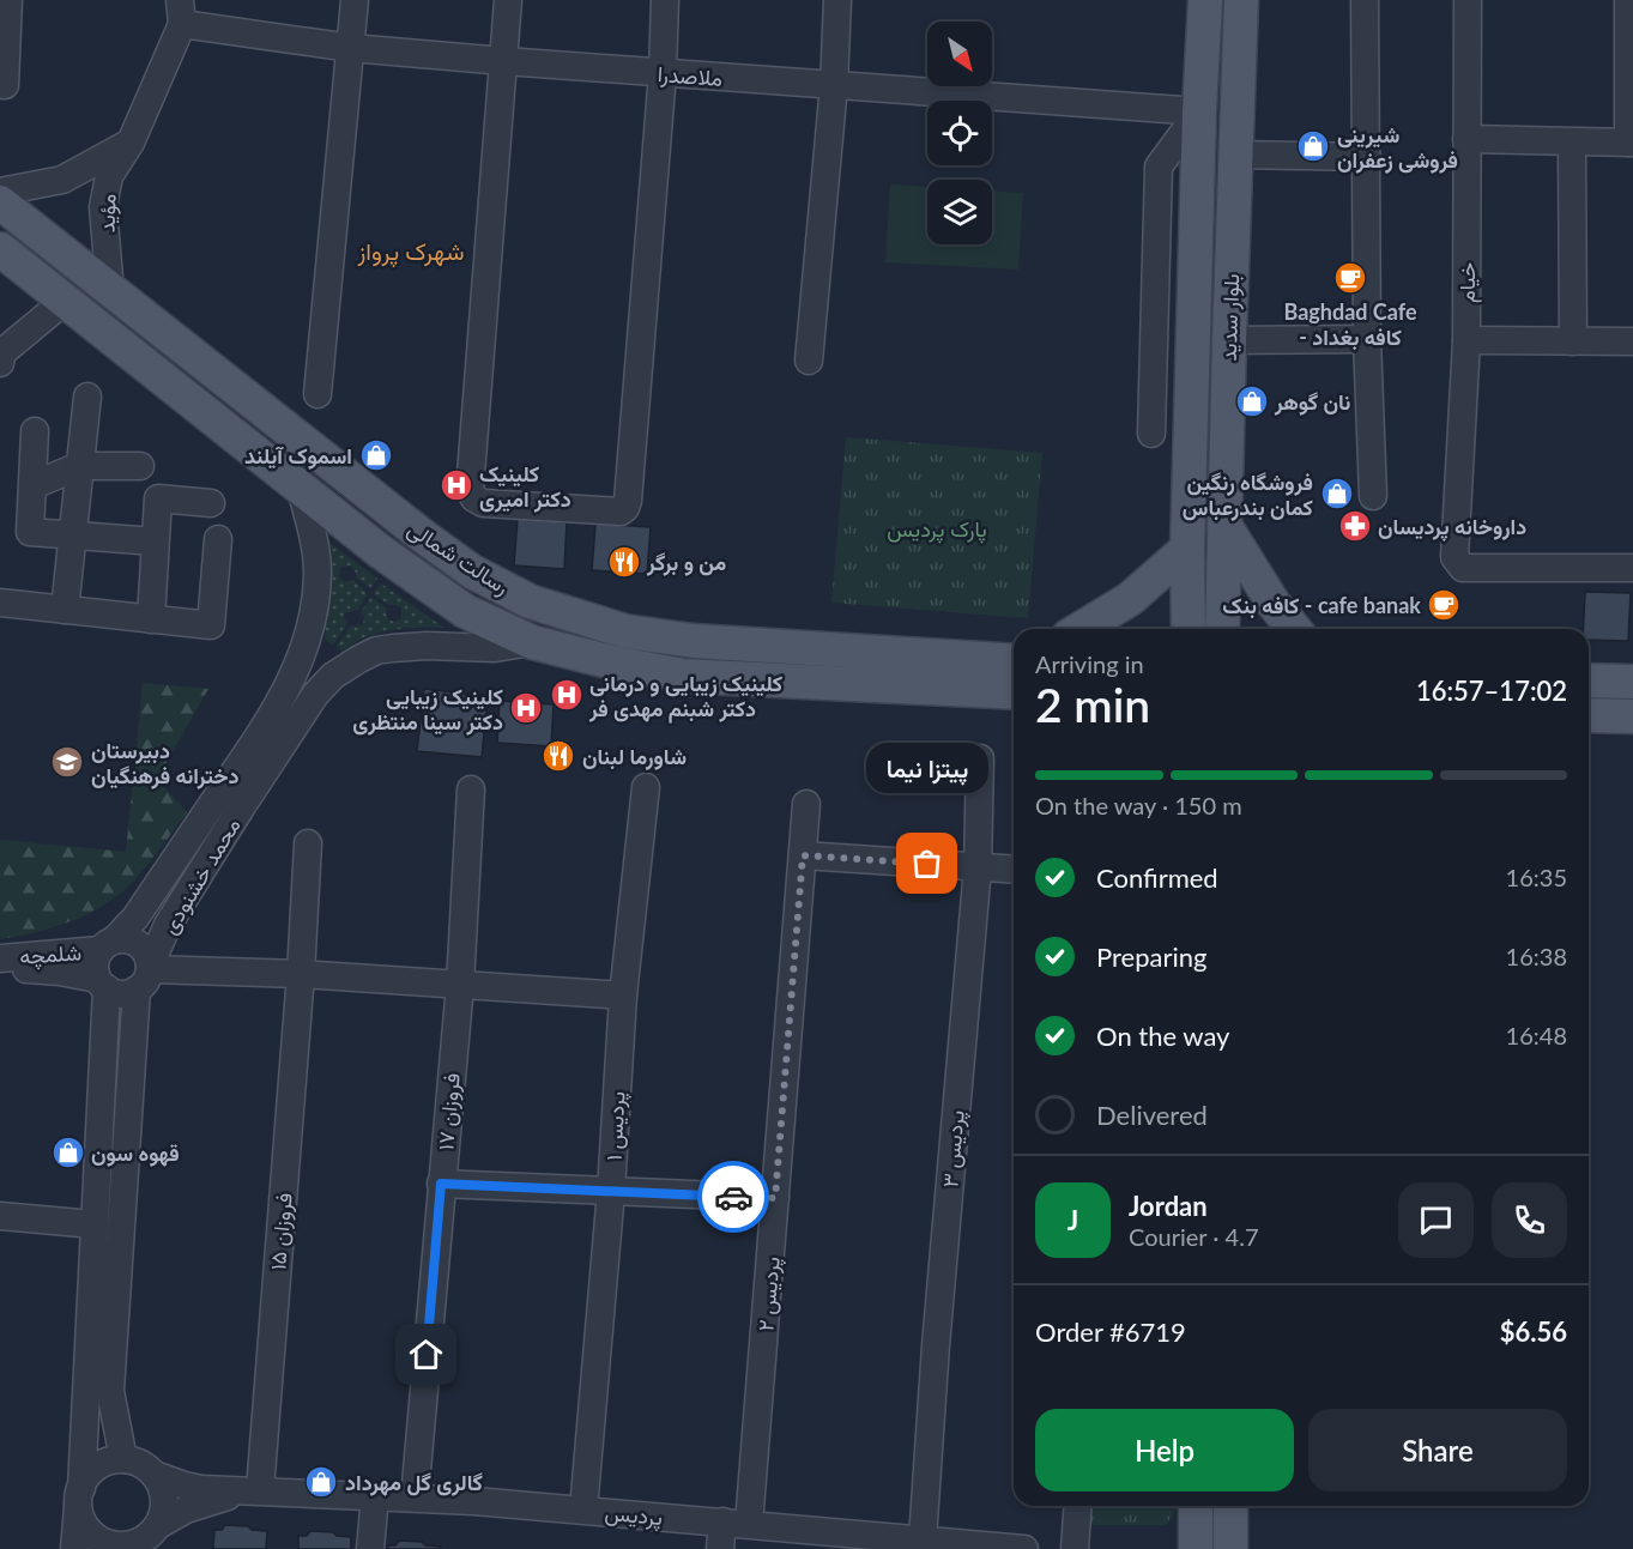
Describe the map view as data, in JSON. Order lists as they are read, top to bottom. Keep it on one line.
{"streets":{"main road":["بلوار سدید","رسالت شمالی"],"street":["ملاصدرا","مؤید","خیام","محمد خشنودی","شلمچه","فروزان ۱۷","پردیس ۱","پردیس ۳","فروزان ۱۵","پردیس ۲","پردیس"]},"crossings":[["ملاصدرا","مؤید"],["ملاصدرا","بلوار سدید"],["مؤید","رسالت شمالی"],["رسالت شمالی","محمد خشنودی"],["محمد خشنودی","شلمچه"],["محمد خشنودی","پردیس"],["فروزان ۱۷","پردیس"],["پردیس ۱","پردیس"],["پردیس ۳","پردیس"],["فروزان ۱۵","پردیس"],["پردیس ۲","پردیس"]],"districts":["شهرک پرواز"],"parks":["پارک پردیس"],"places":{"shop":["شیرینی فروشی زعفران","نان گوهر","اسموک آیلند","فروشگاه رنگین کمان بندرعباس","قهوه سون","گالری گل مهرداد"],"cafe":["Baghdad Cafe - کافه بغداد","کافه بنک - cafe banak"],"hospital":["کلینیک دکتر امیری","کلینیک زیبایی و درمانی دکتر شبنم مهدی فر","کلینیک زیبایی دکتر سینا منتظری"],"pharmacy":["داروخانه پردیسان"],"restaurant":["من و برگر","شاورما لبنان"],"school or university":["دبیرستان دخترانه فرهنگیان"],"other":["پیتزا نیما"]},"north":"bottom right","page":{"heading":["2 min","Arriving in","16:57–17:02"],"panel":["Jordan","Courier · 4.7","Order #6719","$6.56"],"bubble":"پیتزا نیما","bar":"On the way · 150 m","list":[["Confirmed","16:35"],["Preparing","16:38"],["On the way","16:48"],"Delivered"],"round":"J","buttons":["Help","Share"]}}
